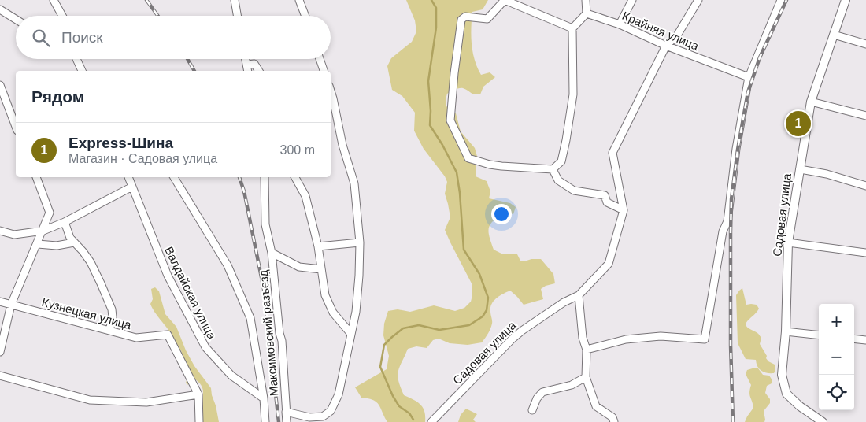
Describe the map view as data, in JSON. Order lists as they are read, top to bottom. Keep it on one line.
{"streets":{"street":["Крайняя улица","Садовая улица","Валдайская улица","Кузнецкая улица","Максимовский разъезд"]},"crossings":[["Крайняя улица","Садовая улица"],["Валдайская улица","Максимовский разъезд"]],"page":{"search":"Поиск","heading":"Рядом","pins":"1","list":[{"mark":"1","name":"Express-Шина","note":"Магазин · Садовая улица","value":"300 m"}],"map_buttons":["+","−"]}}
